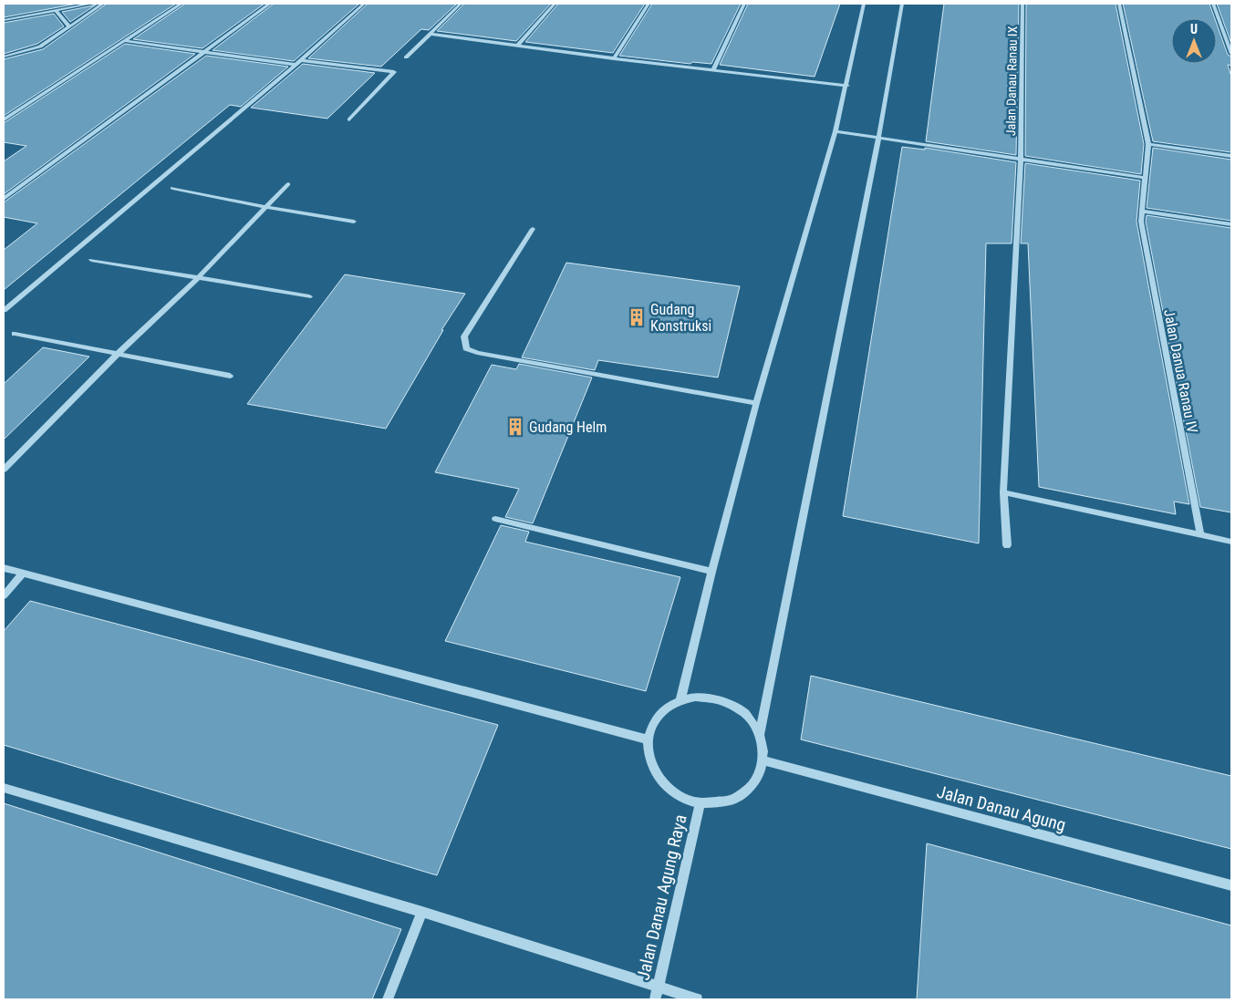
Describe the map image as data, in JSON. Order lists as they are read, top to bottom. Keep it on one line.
{"streets":{"street":["Jalan Danau Ranau IX","Jalan Danua Ranau IV","Jalan Danau Agung","Jalan Danau Agung Raya"]},"crossings":[["Jalan Danau Agung","Jalan Danau Agung Raya"]],"places":{"building":["Gudang Konstruksi","Gudang Helm"]},"north":"top"}
